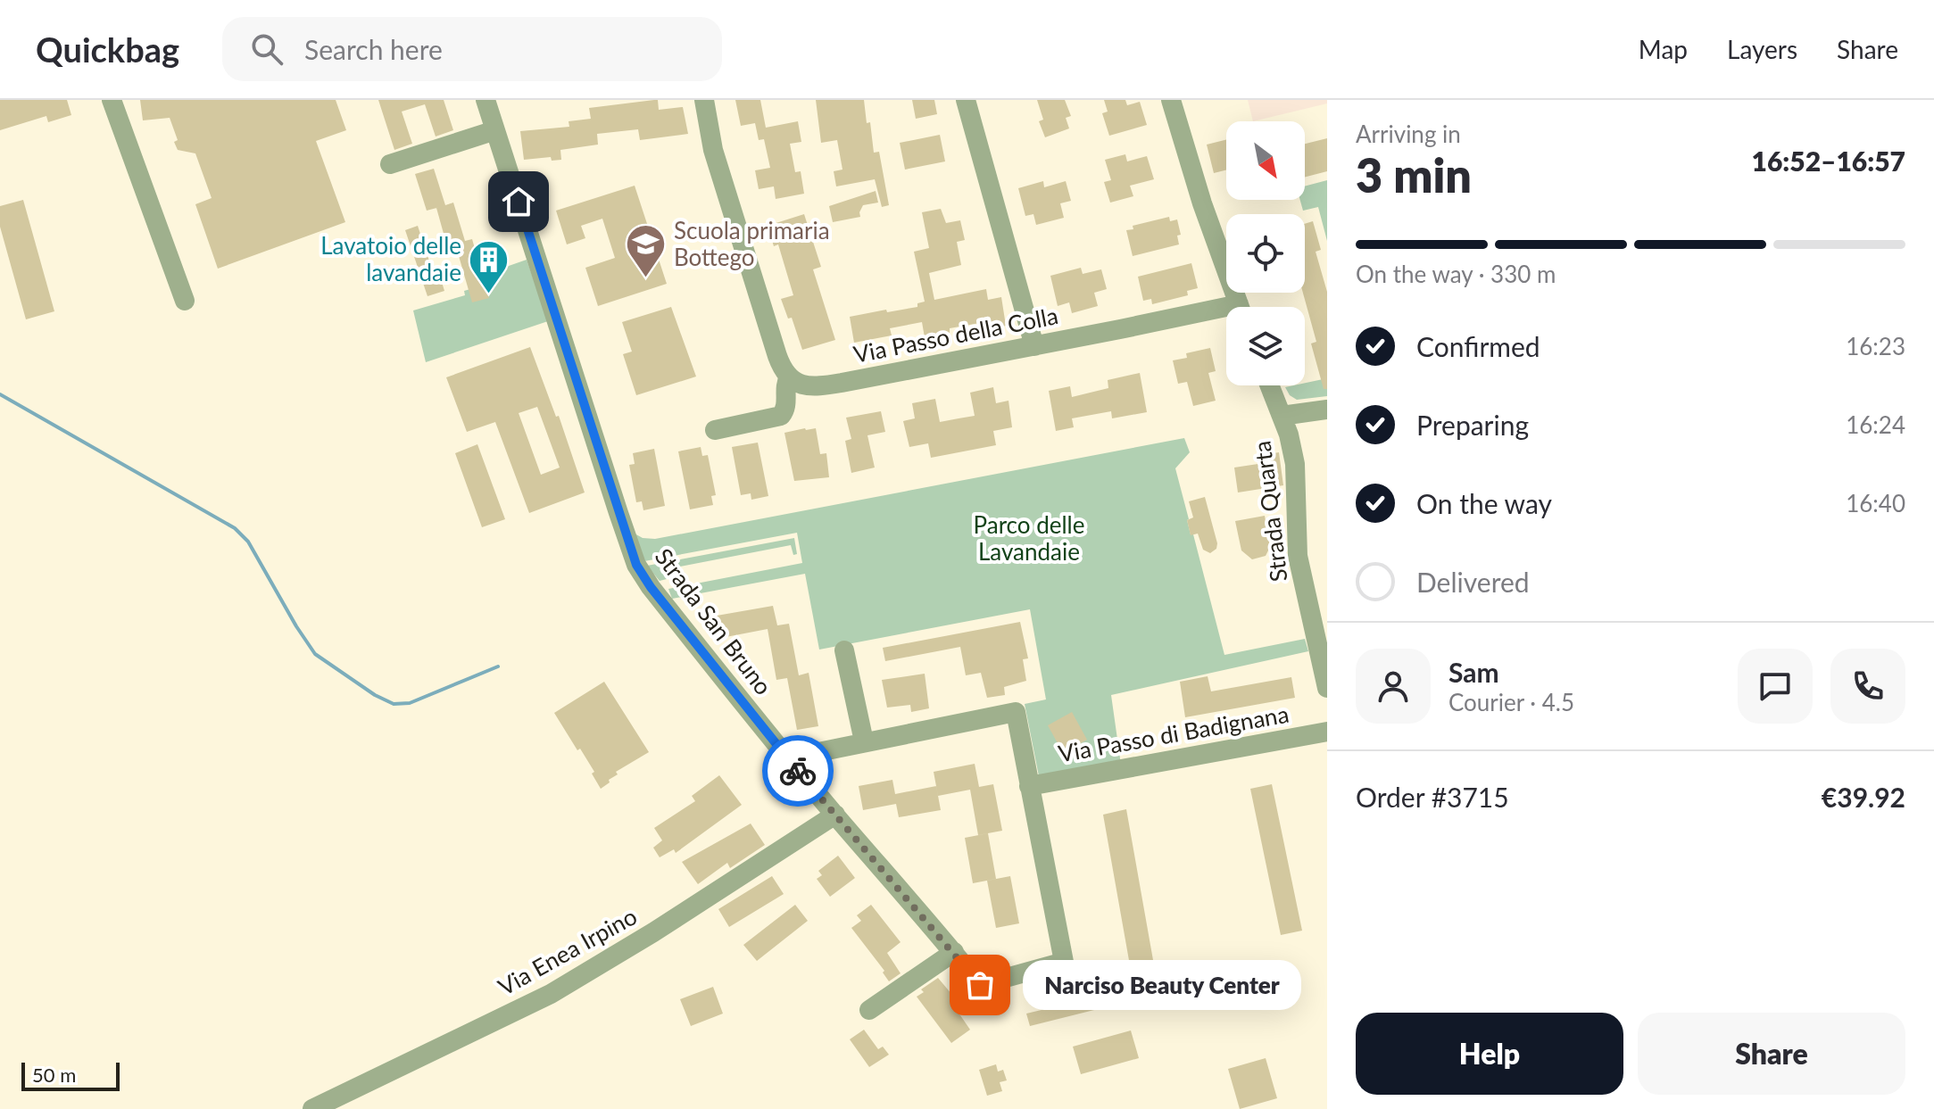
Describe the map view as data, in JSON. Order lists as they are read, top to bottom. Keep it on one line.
{"streets":{"street":["Via Passo della Colla","Strada Quarta","Strada San Bruno","Via Passo di Badignana","Via Enea Irpino"]},"crossings":[["Strada San Bruno","Via Passo di Badignana"],["Strada San Bruno","Via Enea Irpino"]],"parks":["Parco delle Lavandaie"],"places":{"school or university":["Scuola primaria Bottego"],"building":["Lavatoio delle lavandaie"],"other":["Narciso Beauty Center"]},"scale_bar":"50 m","north":"bottom right","page":{"header":"Quickbag","search":"Search here","nav":["Map","Layers","Share"],"heading":["3 min","Arriving in","16:52–16:57"],"panel":["Sam","Courier · 4.5","Order #3715","€39.92"],"bar":"On the way · 330 m","list":[["Confirmed","16:23"],["Preparing","16:24"],["On the way","16:40"],"Delivered"],"bubble":"Narciso Beauty Center","buttons":["Help","Share"],"scale":"50 m"}}
